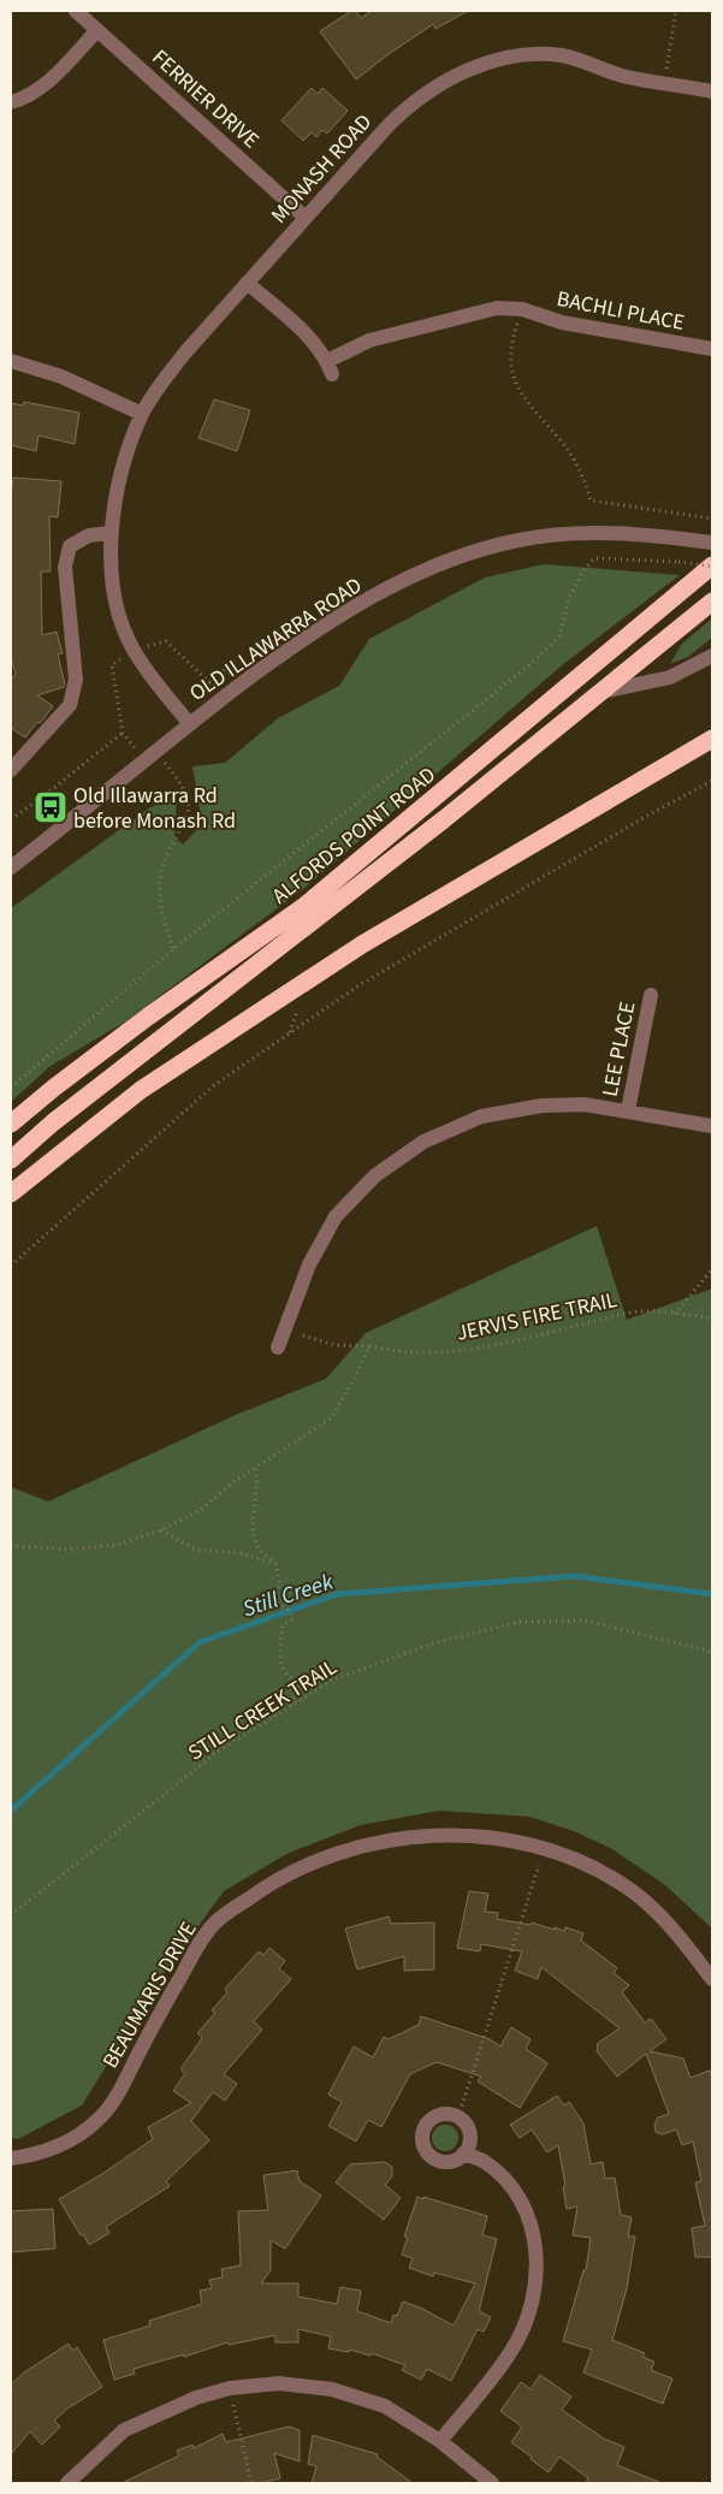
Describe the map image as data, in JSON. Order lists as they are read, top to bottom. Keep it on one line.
{"streets":{"highway":["ALFORDS POINT ROAD"],"street":["FERRIER DRIVE","MONASH ROAD","BACHLI PLACE","OLD ILLAWARRA ROAD","LEE PLACE","BEAUMARIS DRIVE"],"path":["JERVIS FIRE TRAIL","STILL CREEK TRAIL"]},"crossings":[["FERRIER DRIVE","MONASH ROAD"],["MONASH ROAD","OLD ILLAWARRA ROAD"]],"water":["Still Creek"],"places":{"bus stop":["Old Illawarra Rd before Monash Rd"]}}
